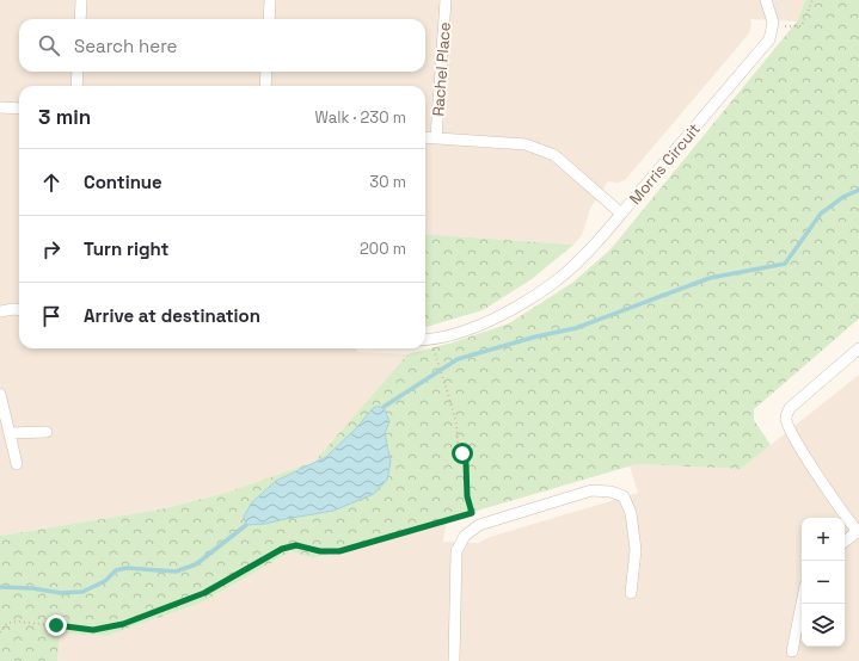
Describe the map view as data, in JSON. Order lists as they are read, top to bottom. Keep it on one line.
{"streets":{"street":["Rachel Place","Morris Circuit"]},"crossings":[["Rachel Place","Morris Circuit"]],"page":{"search":"Search here","heading":["3 min","Walk · 230 m"],"list":[["Continue","30 m"],["Turn right","200 m"],"Arrive at destination"],"map_buttons":["+","−"]}}
